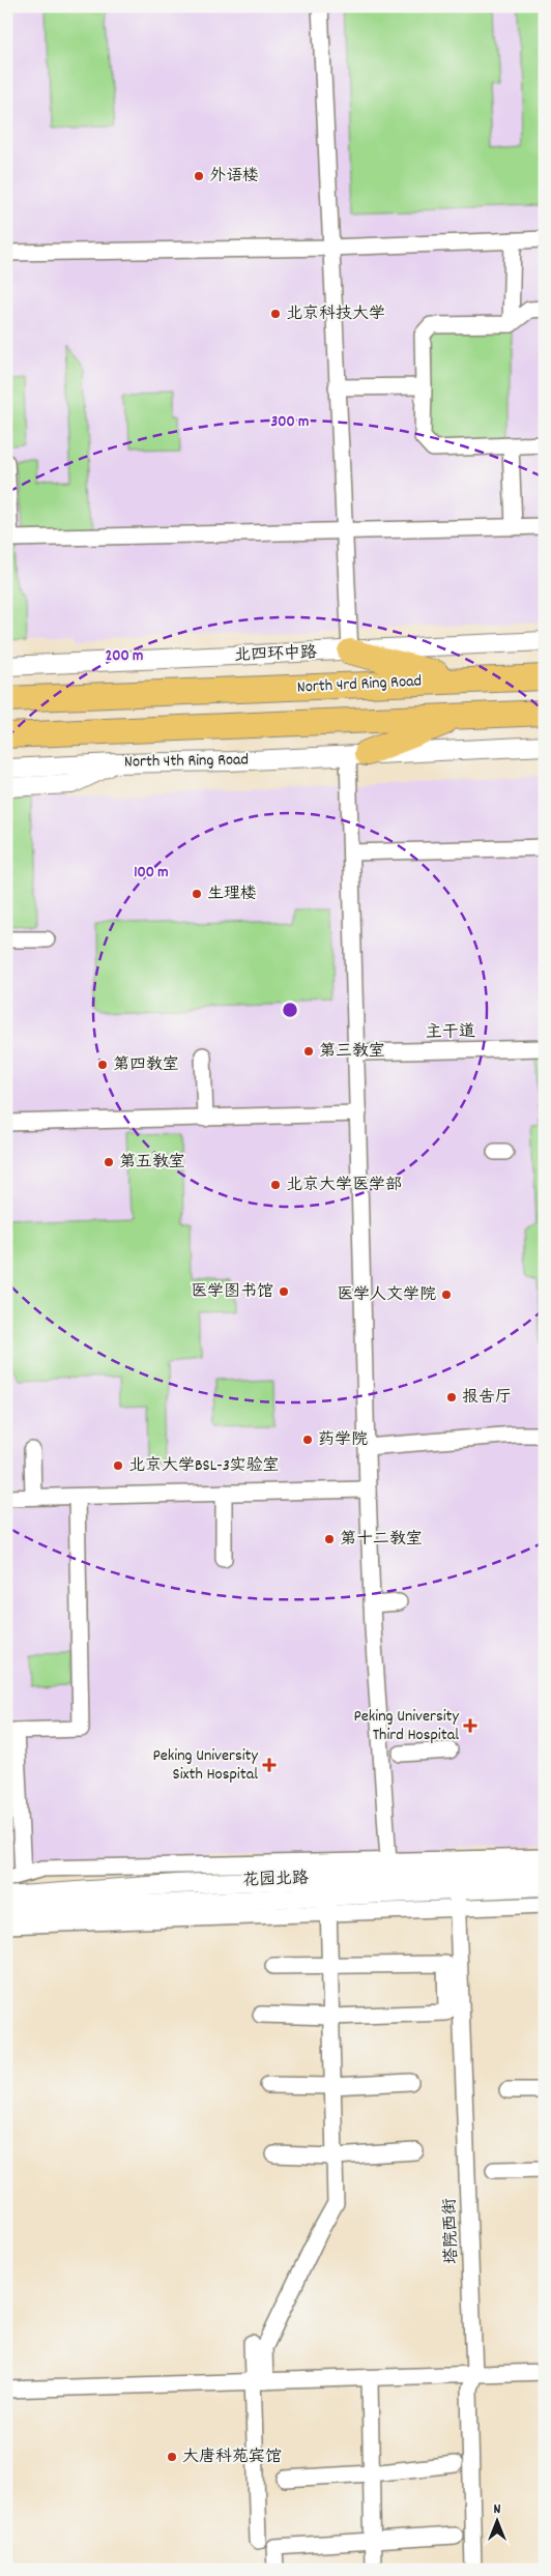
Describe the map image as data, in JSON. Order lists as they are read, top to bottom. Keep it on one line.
{"streets":{"highway":["North 4rd Ring Road","North 4th Ring Road"],"street":["北四环中路","主干道","花园北路","塔院西街"]},"crossings":[["花园北路","塔院西街"]],"places":{"other":["外语楼","北京科技大学","生理楼","第三教室","第四教室","第五教室","北京大学医学部","医学图书馆","医学人文学院","报告厅","药学院","北京大学BSL-3实验室","第十二教室","大唐科苑宾馆"],"health":["Peking University Third Hospital","Peking University Sixth Hospital"]},"north":"top","rings":["300 m","200 m","100 m"]}
